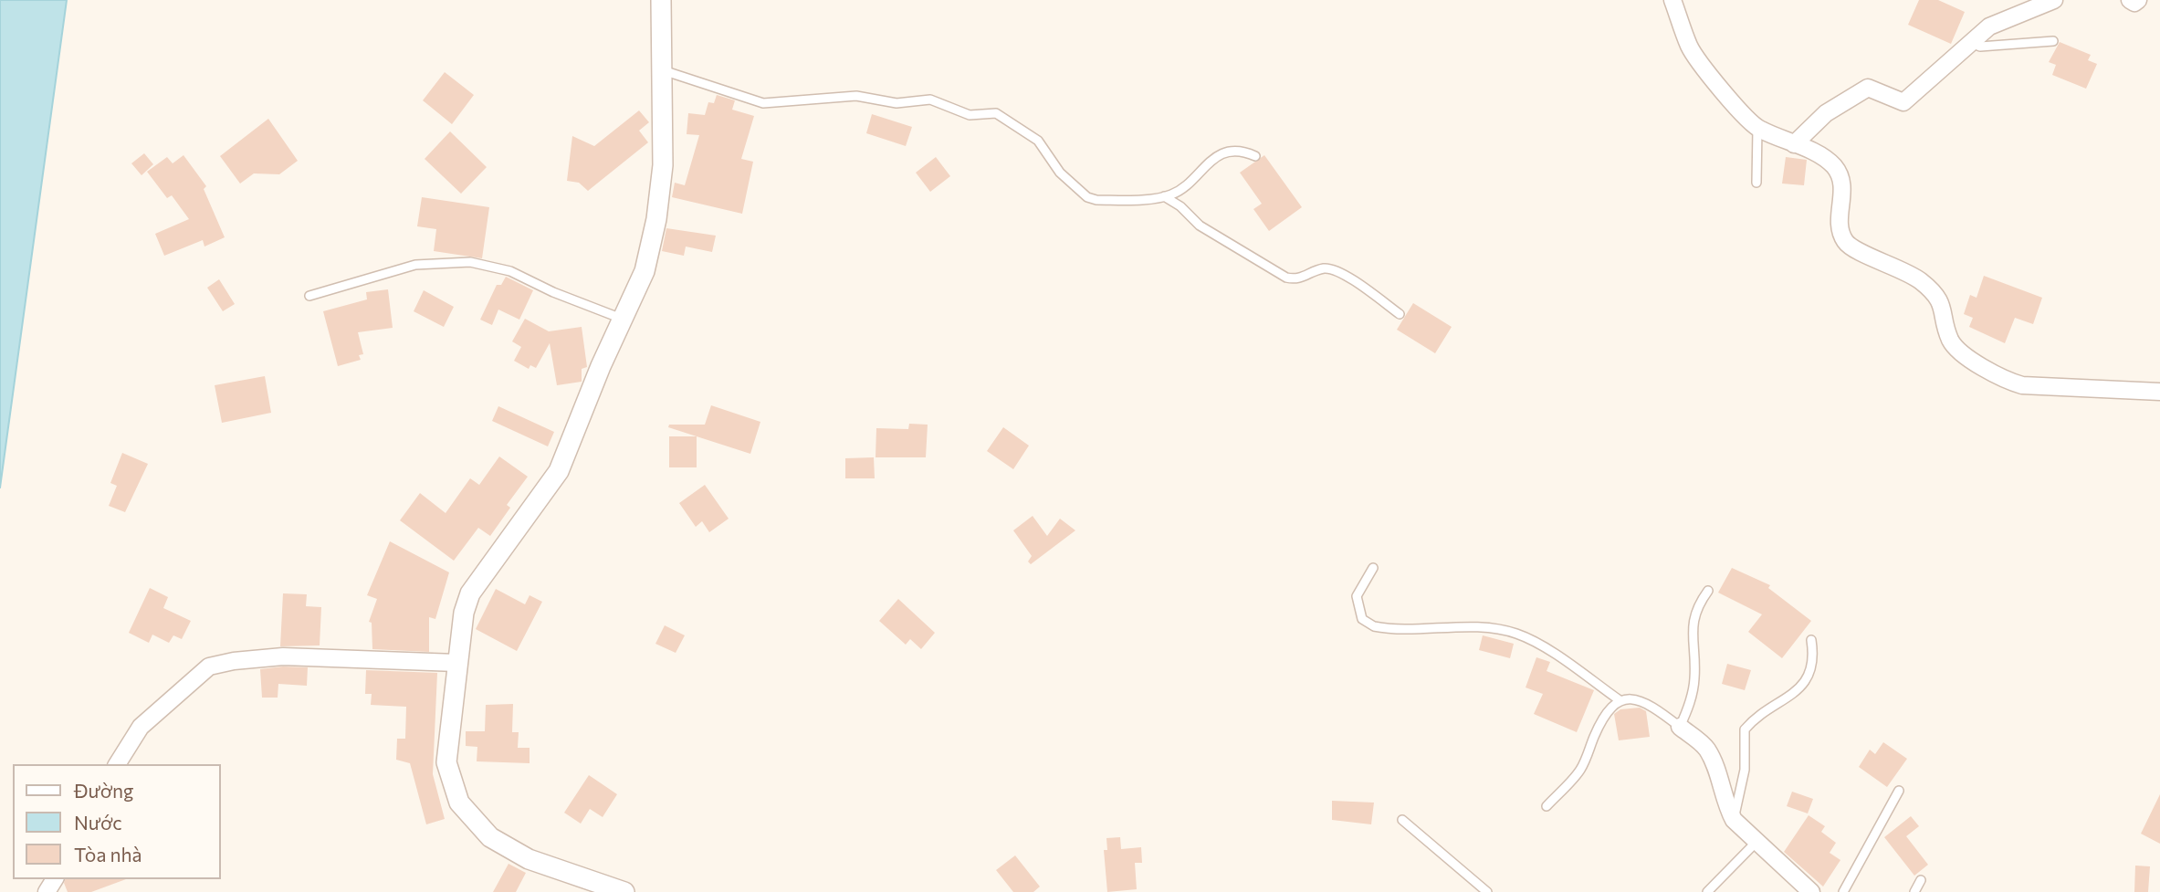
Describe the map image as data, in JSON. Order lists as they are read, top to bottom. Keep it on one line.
{"legend":["Đường","Nước","Tòa nhà"]}
